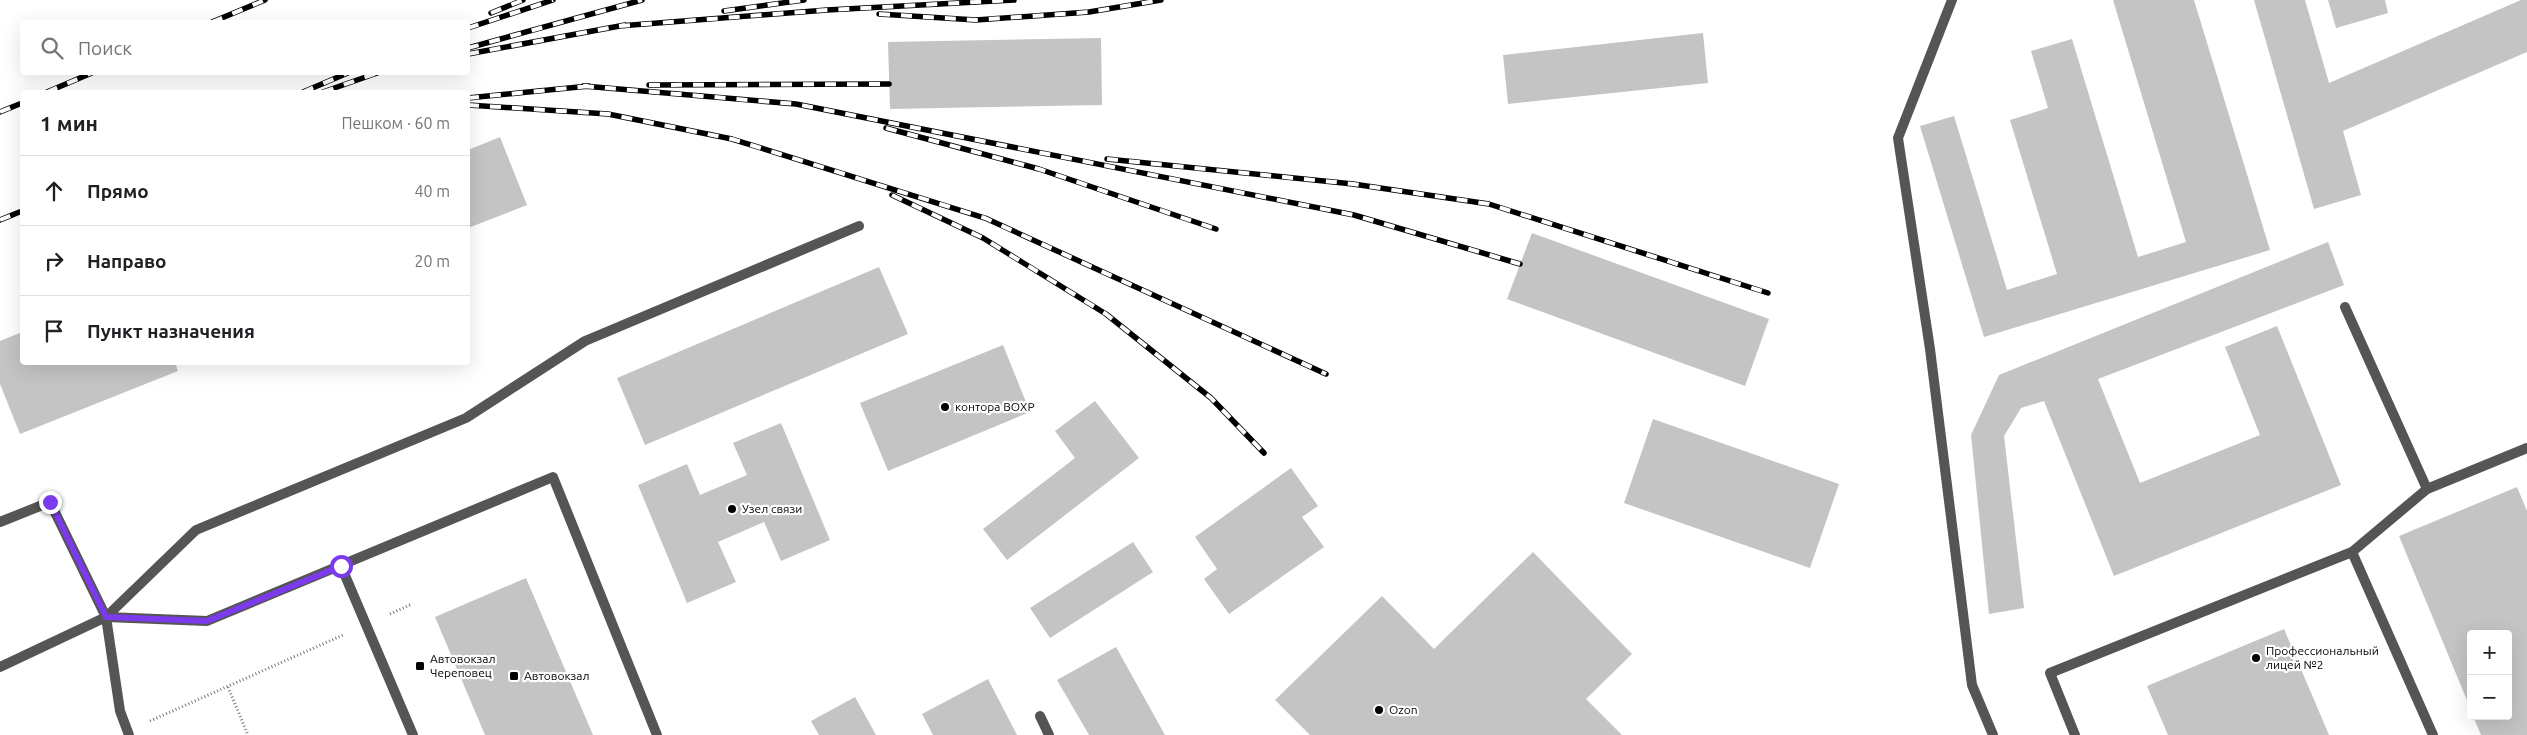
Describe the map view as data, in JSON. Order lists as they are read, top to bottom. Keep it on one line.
{"places":{"other":["контора ВОХР","Узел связи","Профессиональный лицей №2","Ozon"],"transit":["Автовокзал Череповец","Автовокзал"]},"page":{"search":"Поиск","heading":["1 мин","Пешком · 60 m"],"list":[["Прямо","40 m"],["Направо","20 m"],"Пункт назначения"],"map_buttons":["+","−"]}}
